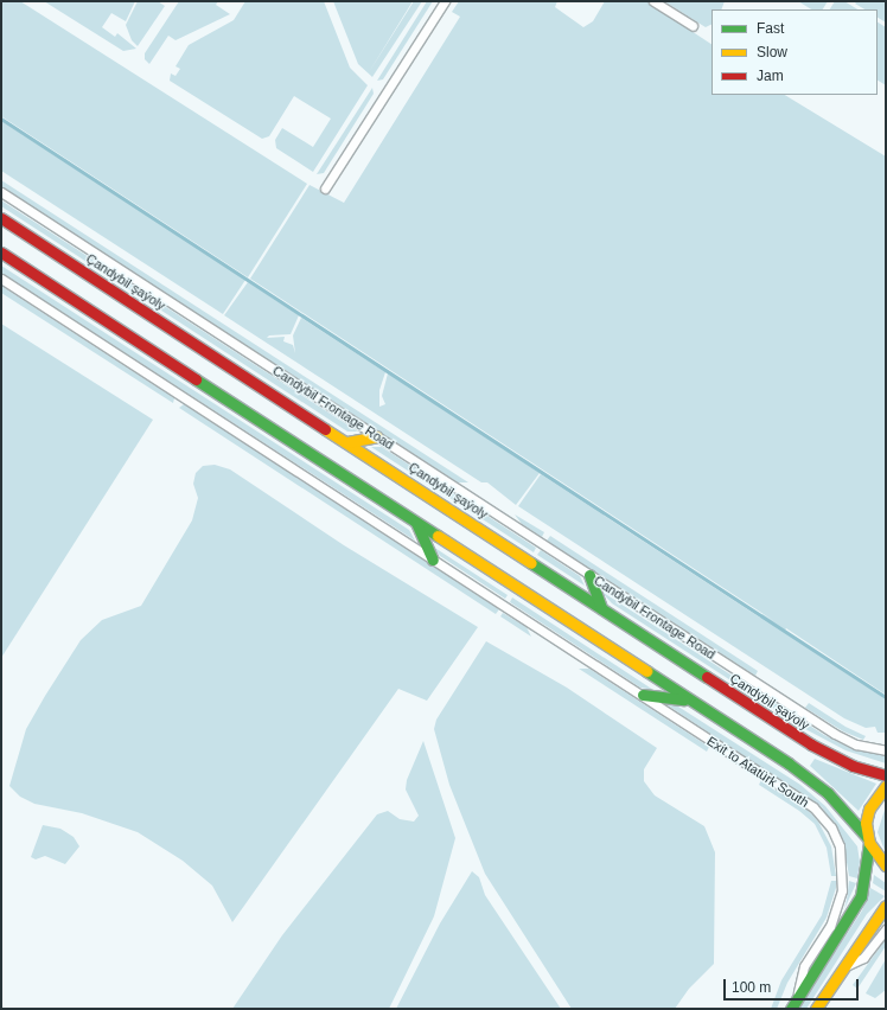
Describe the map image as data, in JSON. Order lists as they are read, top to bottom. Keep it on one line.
{"streets":{"main road":["Çandybil şaýoly"],"street":["Candybil Frontage Road","Exit to Atatürk South"]},"legend":["Fast","Slow","Jam"],"scale_bar":"100 m"}
